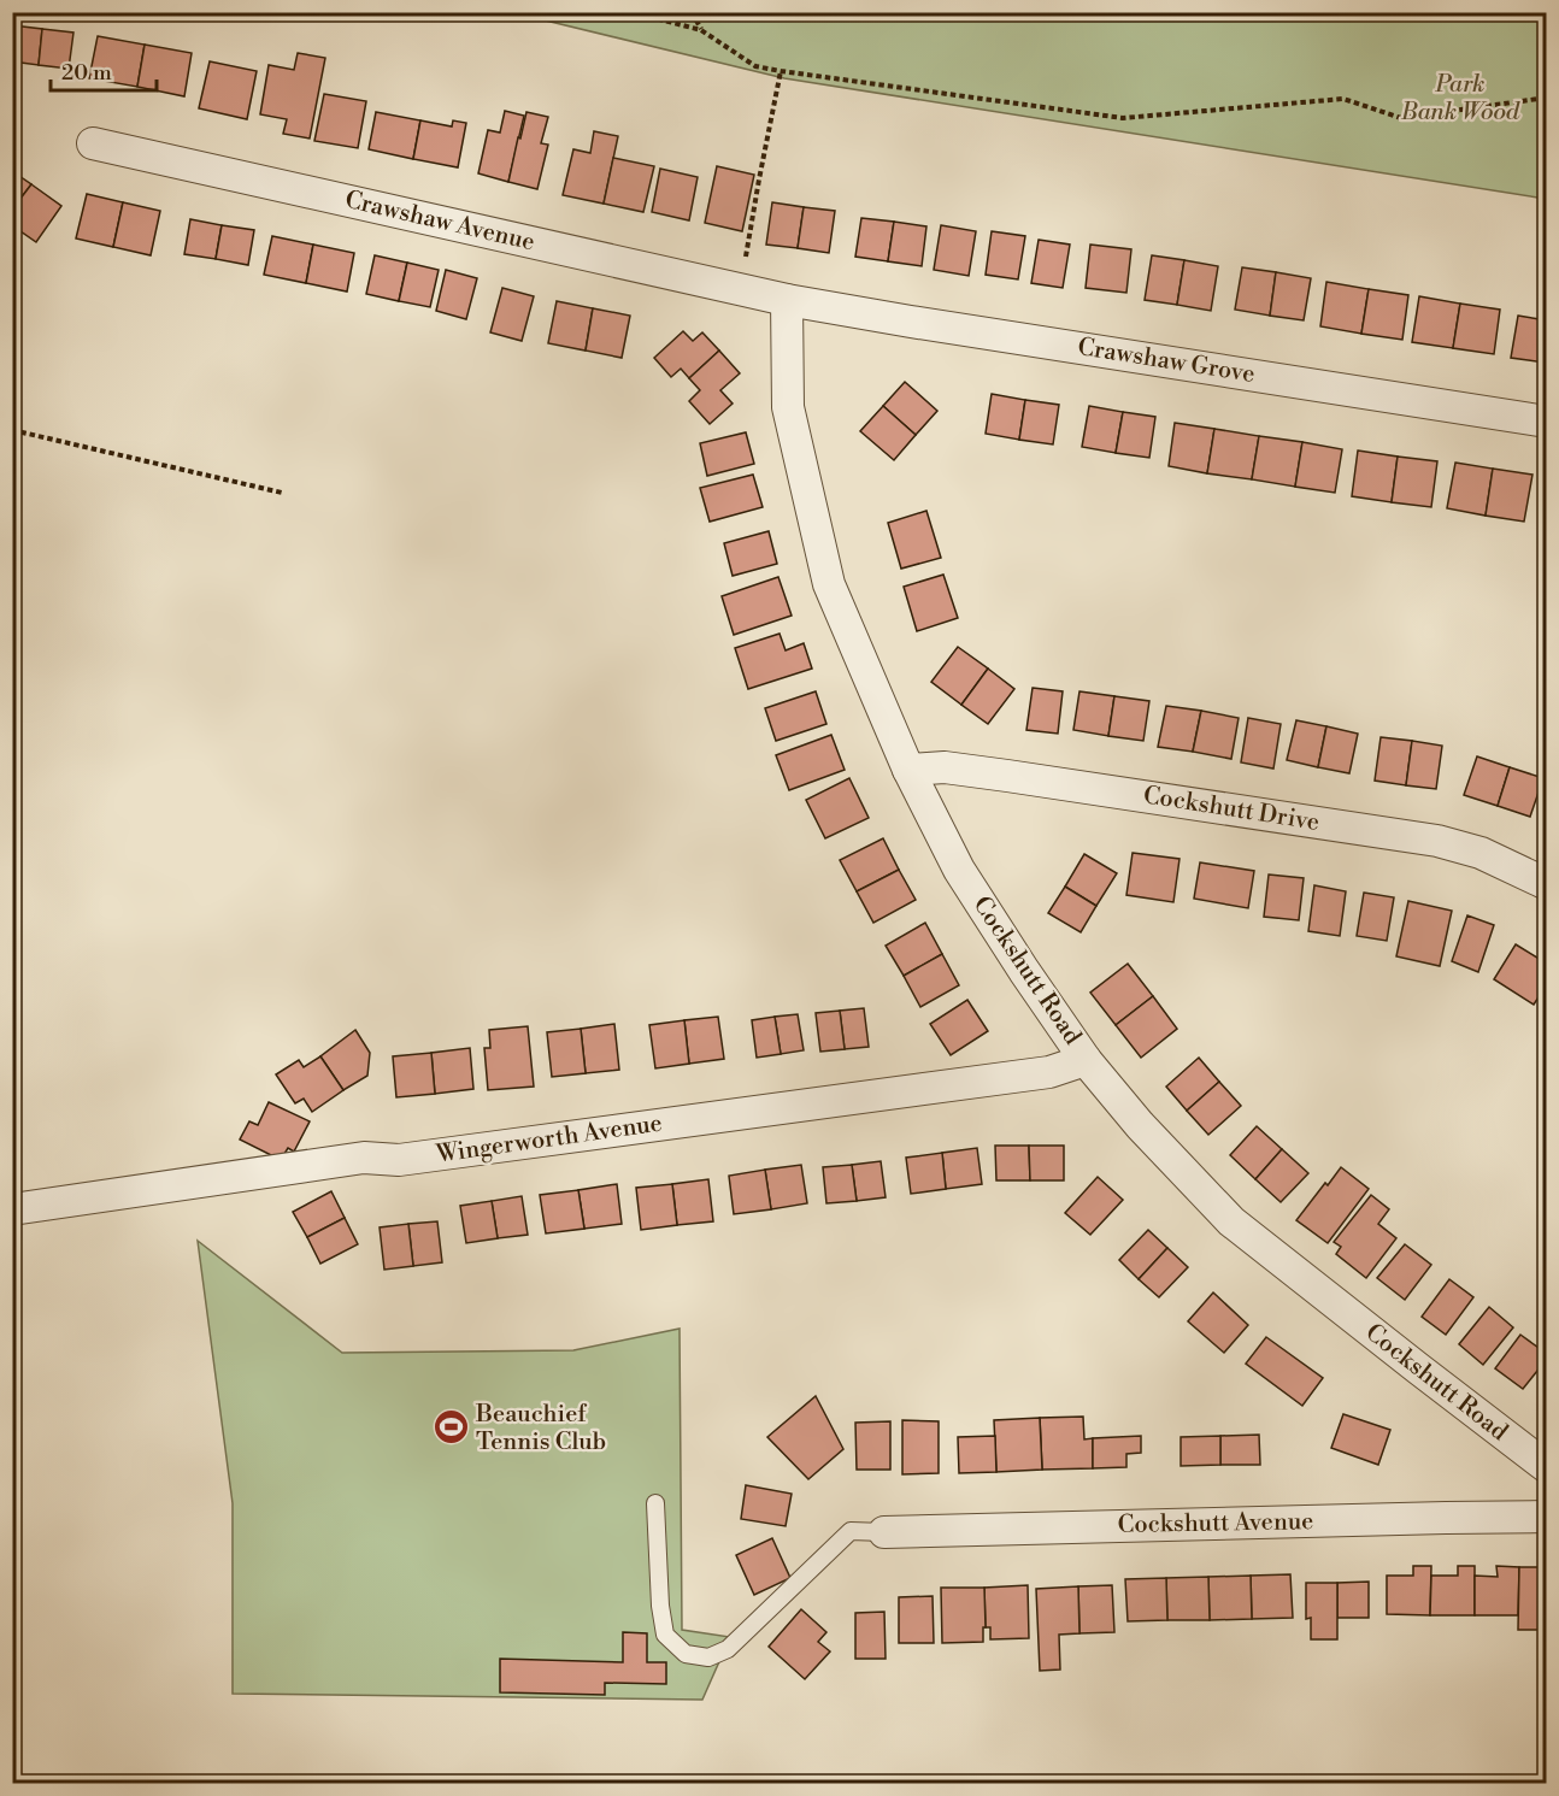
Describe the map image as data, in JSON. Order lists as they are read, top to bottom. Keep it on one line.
{"streets":{"street":["Crawshaw Avenue","Crawshaw Grove","Cockshutt Drive","Cockshutt Road","Wingerworth Avenue","Cockshutt Avenue"]},"crossings":[["Crawshaw Avenue","Crawshaw Grove"],["Crawshaw Avenue","Cockshutt Road"],["Crawshaw Grove","Cockshutt Road"],["Cockshutt Drive","Cockshutt Road"],["Cockshutt Road","Wingerworth Avenue"]],"parks":["Park Bank Wood"],"places":{"sports":["Beauchief Tennis Club"]},"scale_bar":"20 m"}
